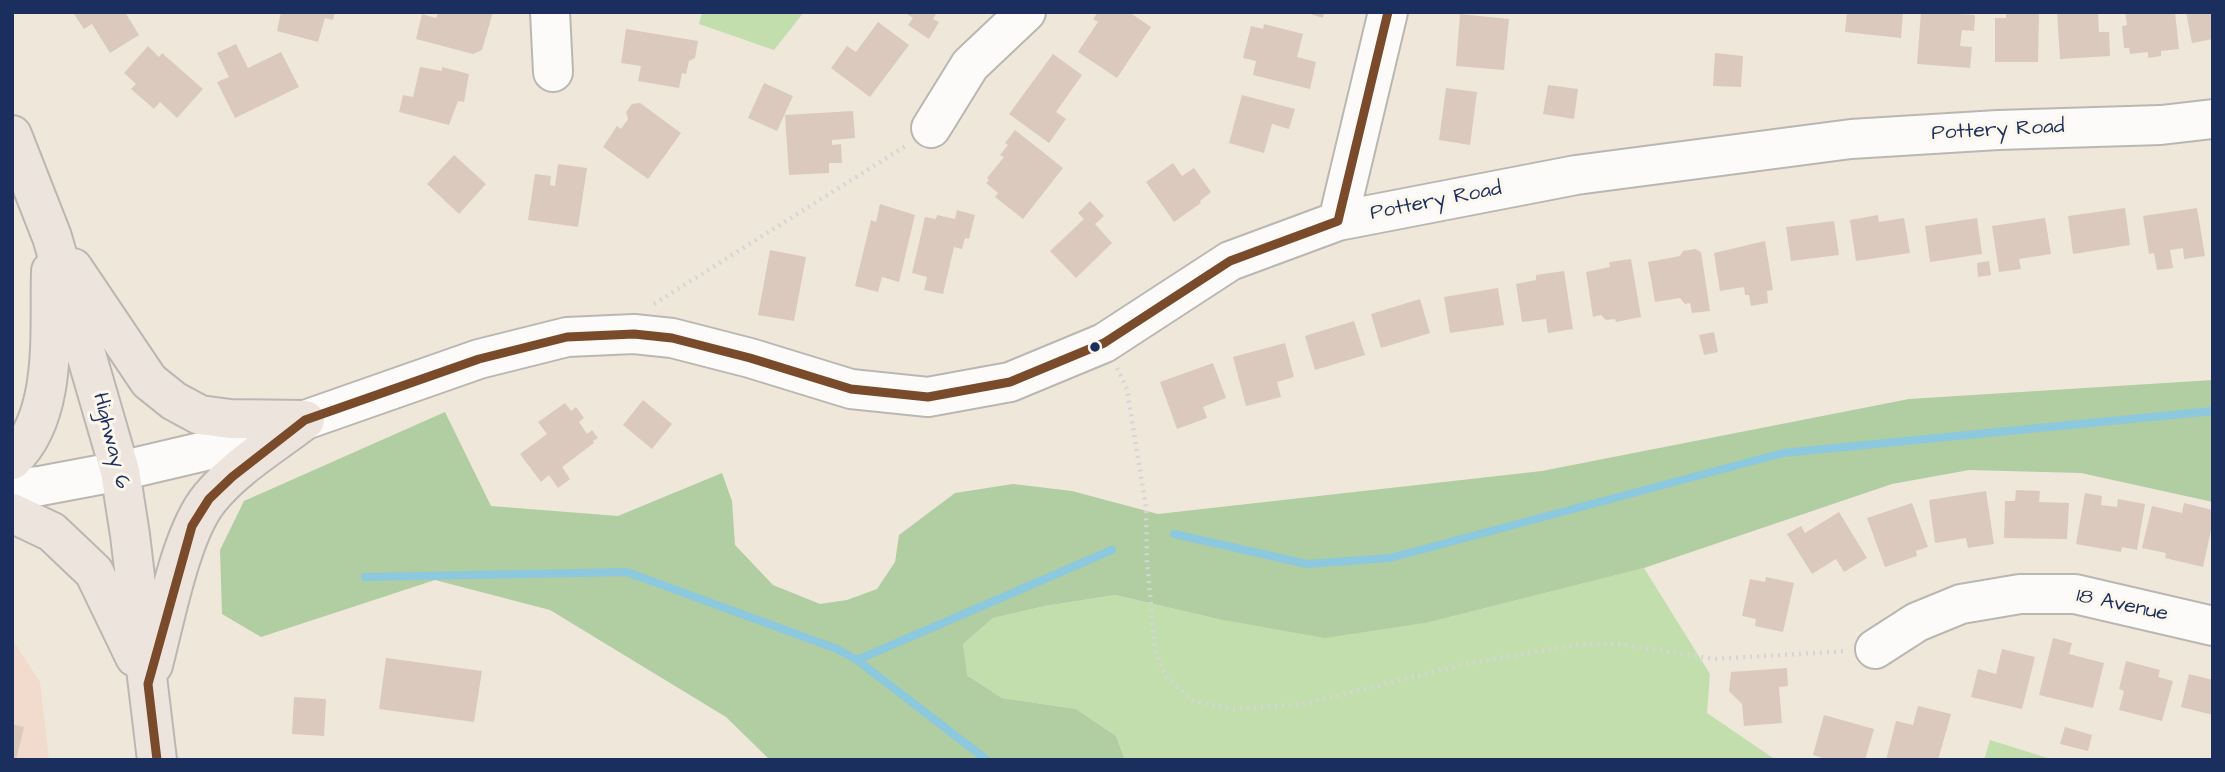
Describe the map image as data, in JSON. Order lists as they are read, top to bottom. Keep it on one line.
{"streets":{"main road":["Highway 6"],"street":["Pottery Road","18 Avenue"]},"crossings":[["Pottery Road","Highway 6"]]}
